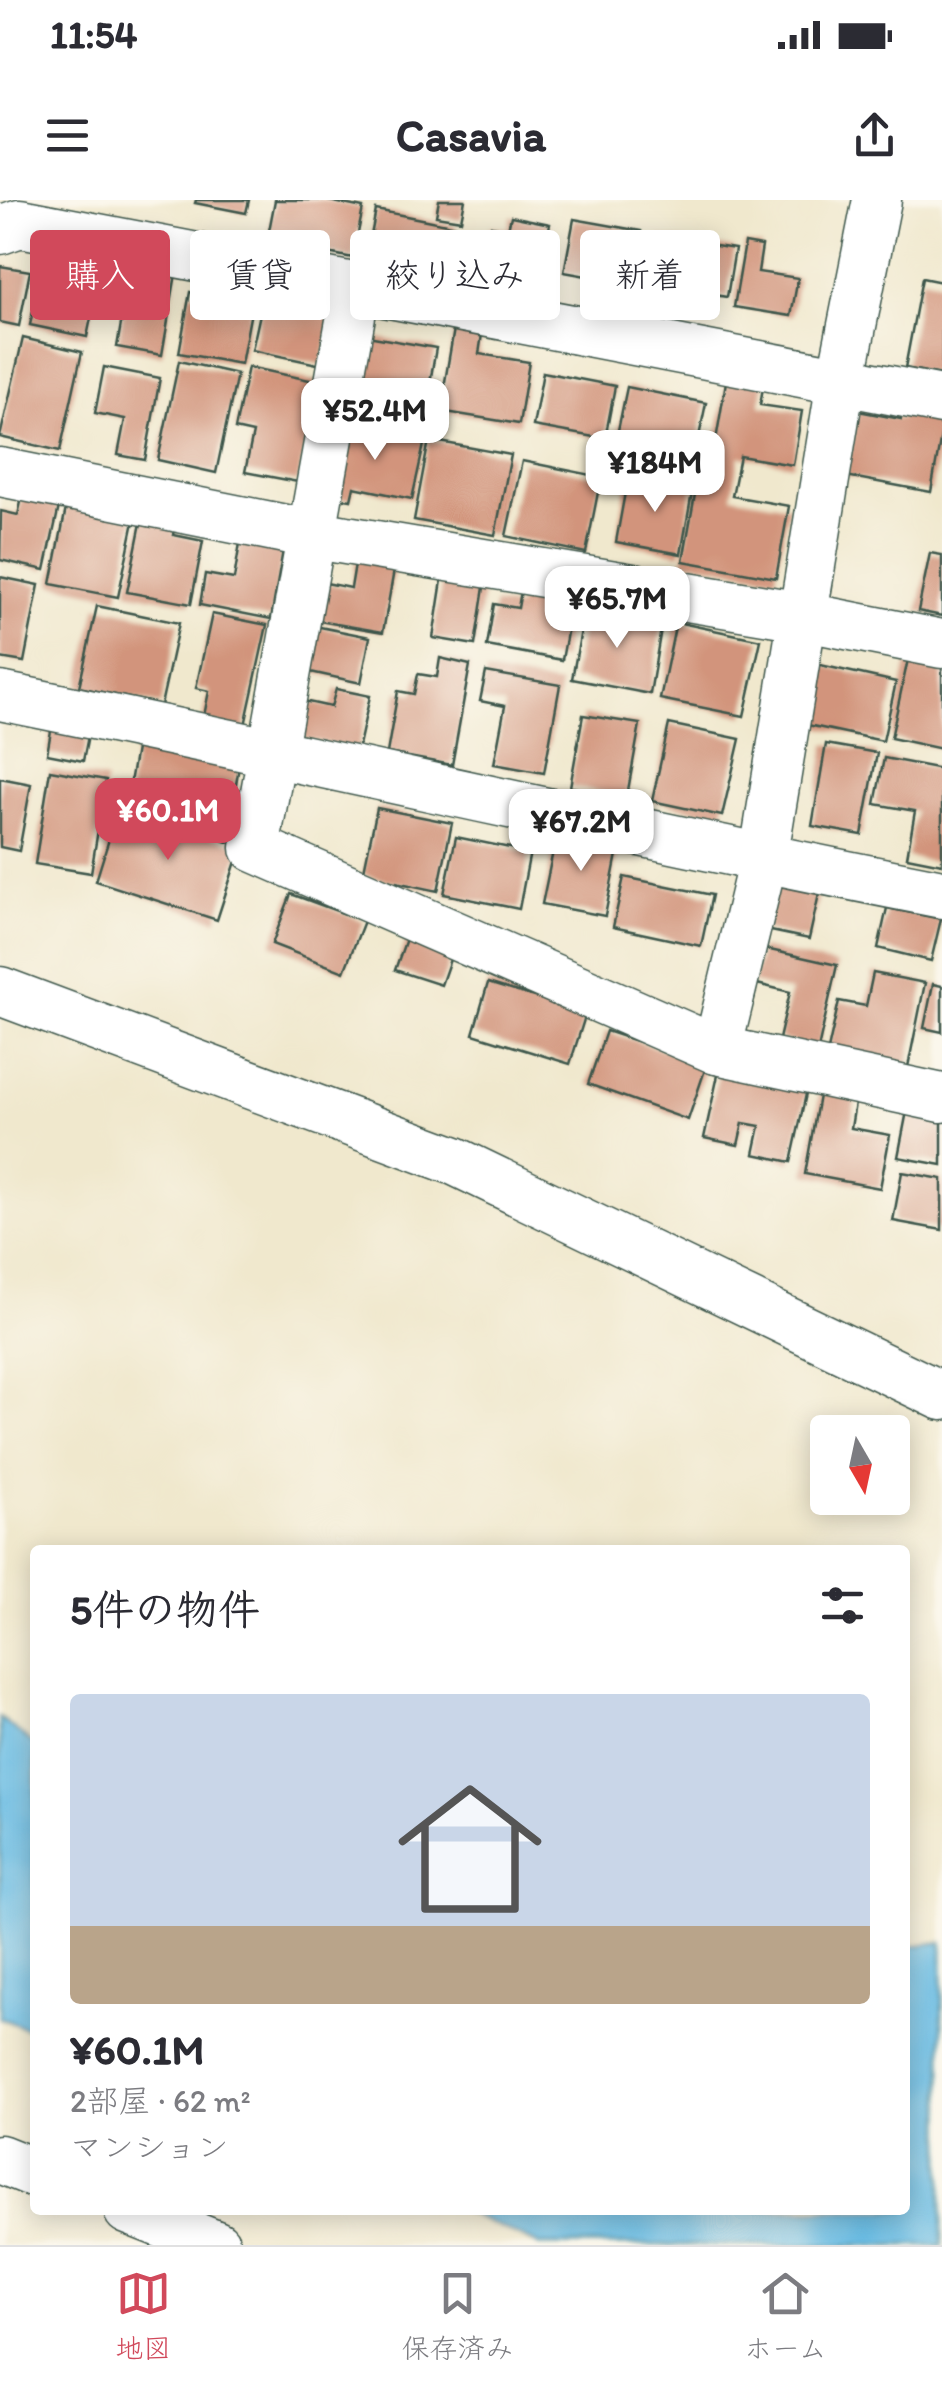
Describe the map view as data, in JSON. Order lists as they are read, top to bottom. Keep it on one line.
{"north":"bottom","page":{"status":"11:54","header":"Casavia","chip":["購入","賃貸","絞り込み","新着"],"price":["¥52.4M","¥184M","¥65.7M","¥60.1M","¥67.2M"],"heading":"5件の物件","list":[{"name":"¥60.1M","note":"2部屋 · 62 m² · マンション"}],"tabs":["地図","保存済み","ホーム"]}}
